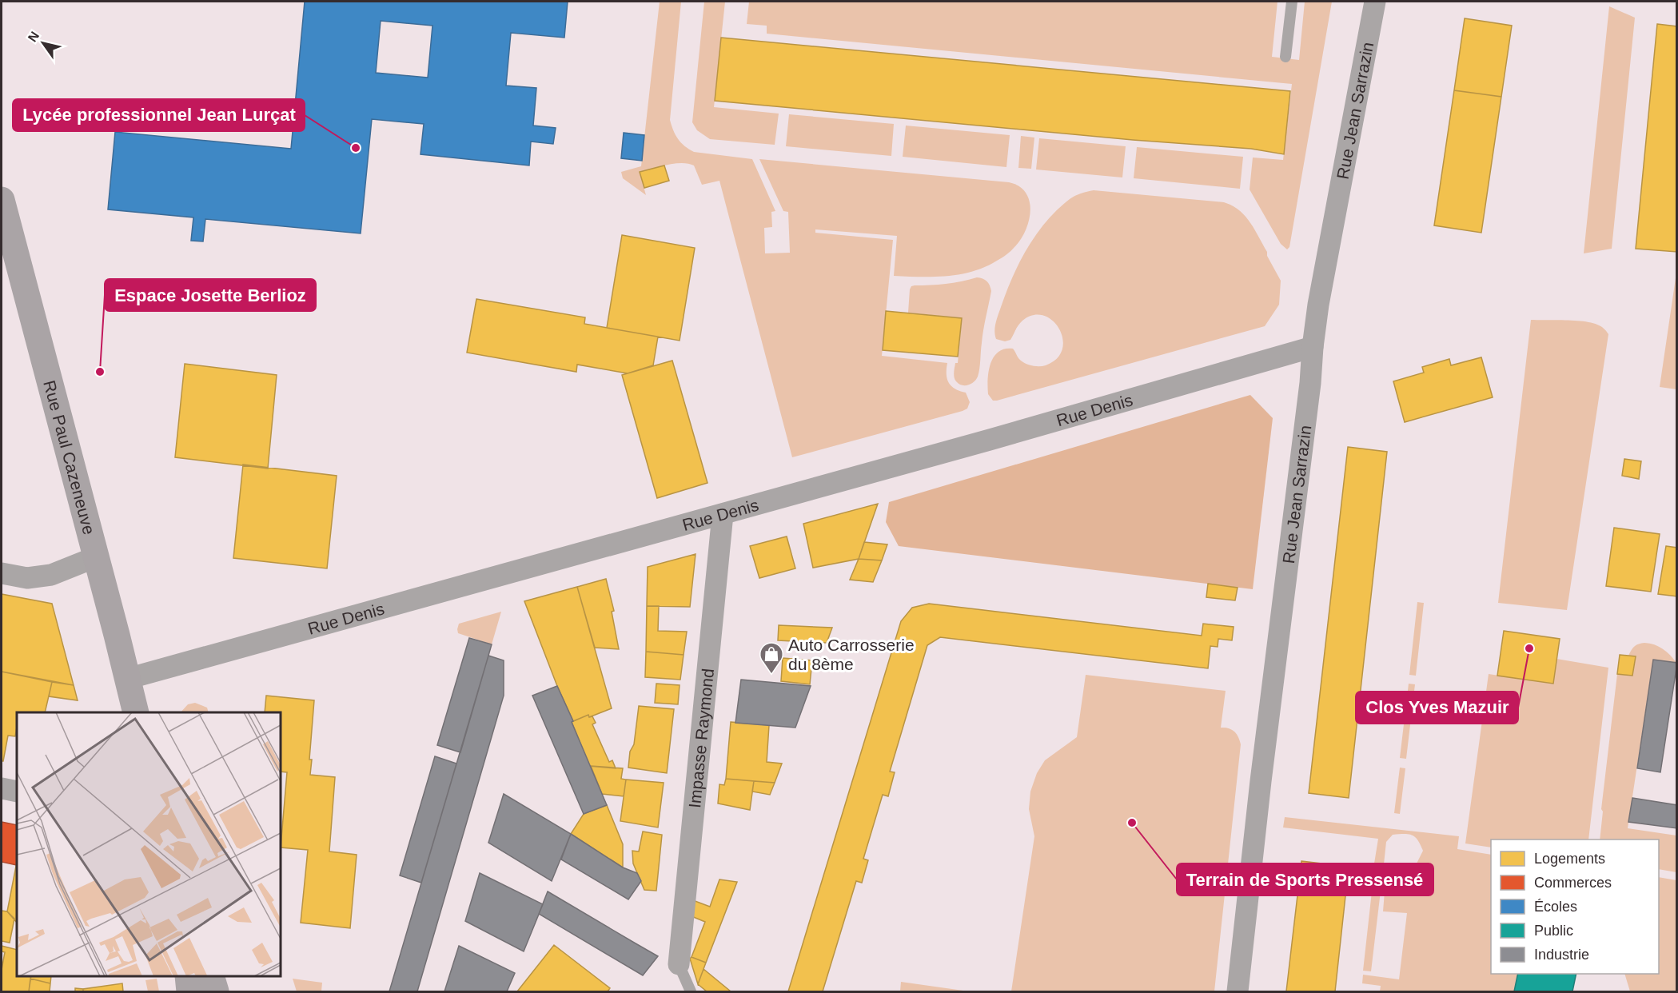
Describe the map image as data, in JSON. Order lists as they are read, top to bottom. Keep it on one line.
{"streets":{"street":["Rue Jean Sarrazin","Rue Denis","Rue Paul Cazeneuve","Impasse Raymond"]},"crossings":[["Rue Jean Sarrazin","Rue Denis"],["Rue Denis","Rue Paul Cazeneuve"],["Rue Denis","Impasse Raymond"]],"places":{"other":["Lycée professionnel Jean Lurçat","Espace Josette Berlioz","Clos Yves Mazuir","Terrain de Sports Pressensé"],"shop":["Auto Carrosserie du 8ème"]},"legend":["Logements","Commerces","Écoles","Public","Industrie"],"north":"top left"}
